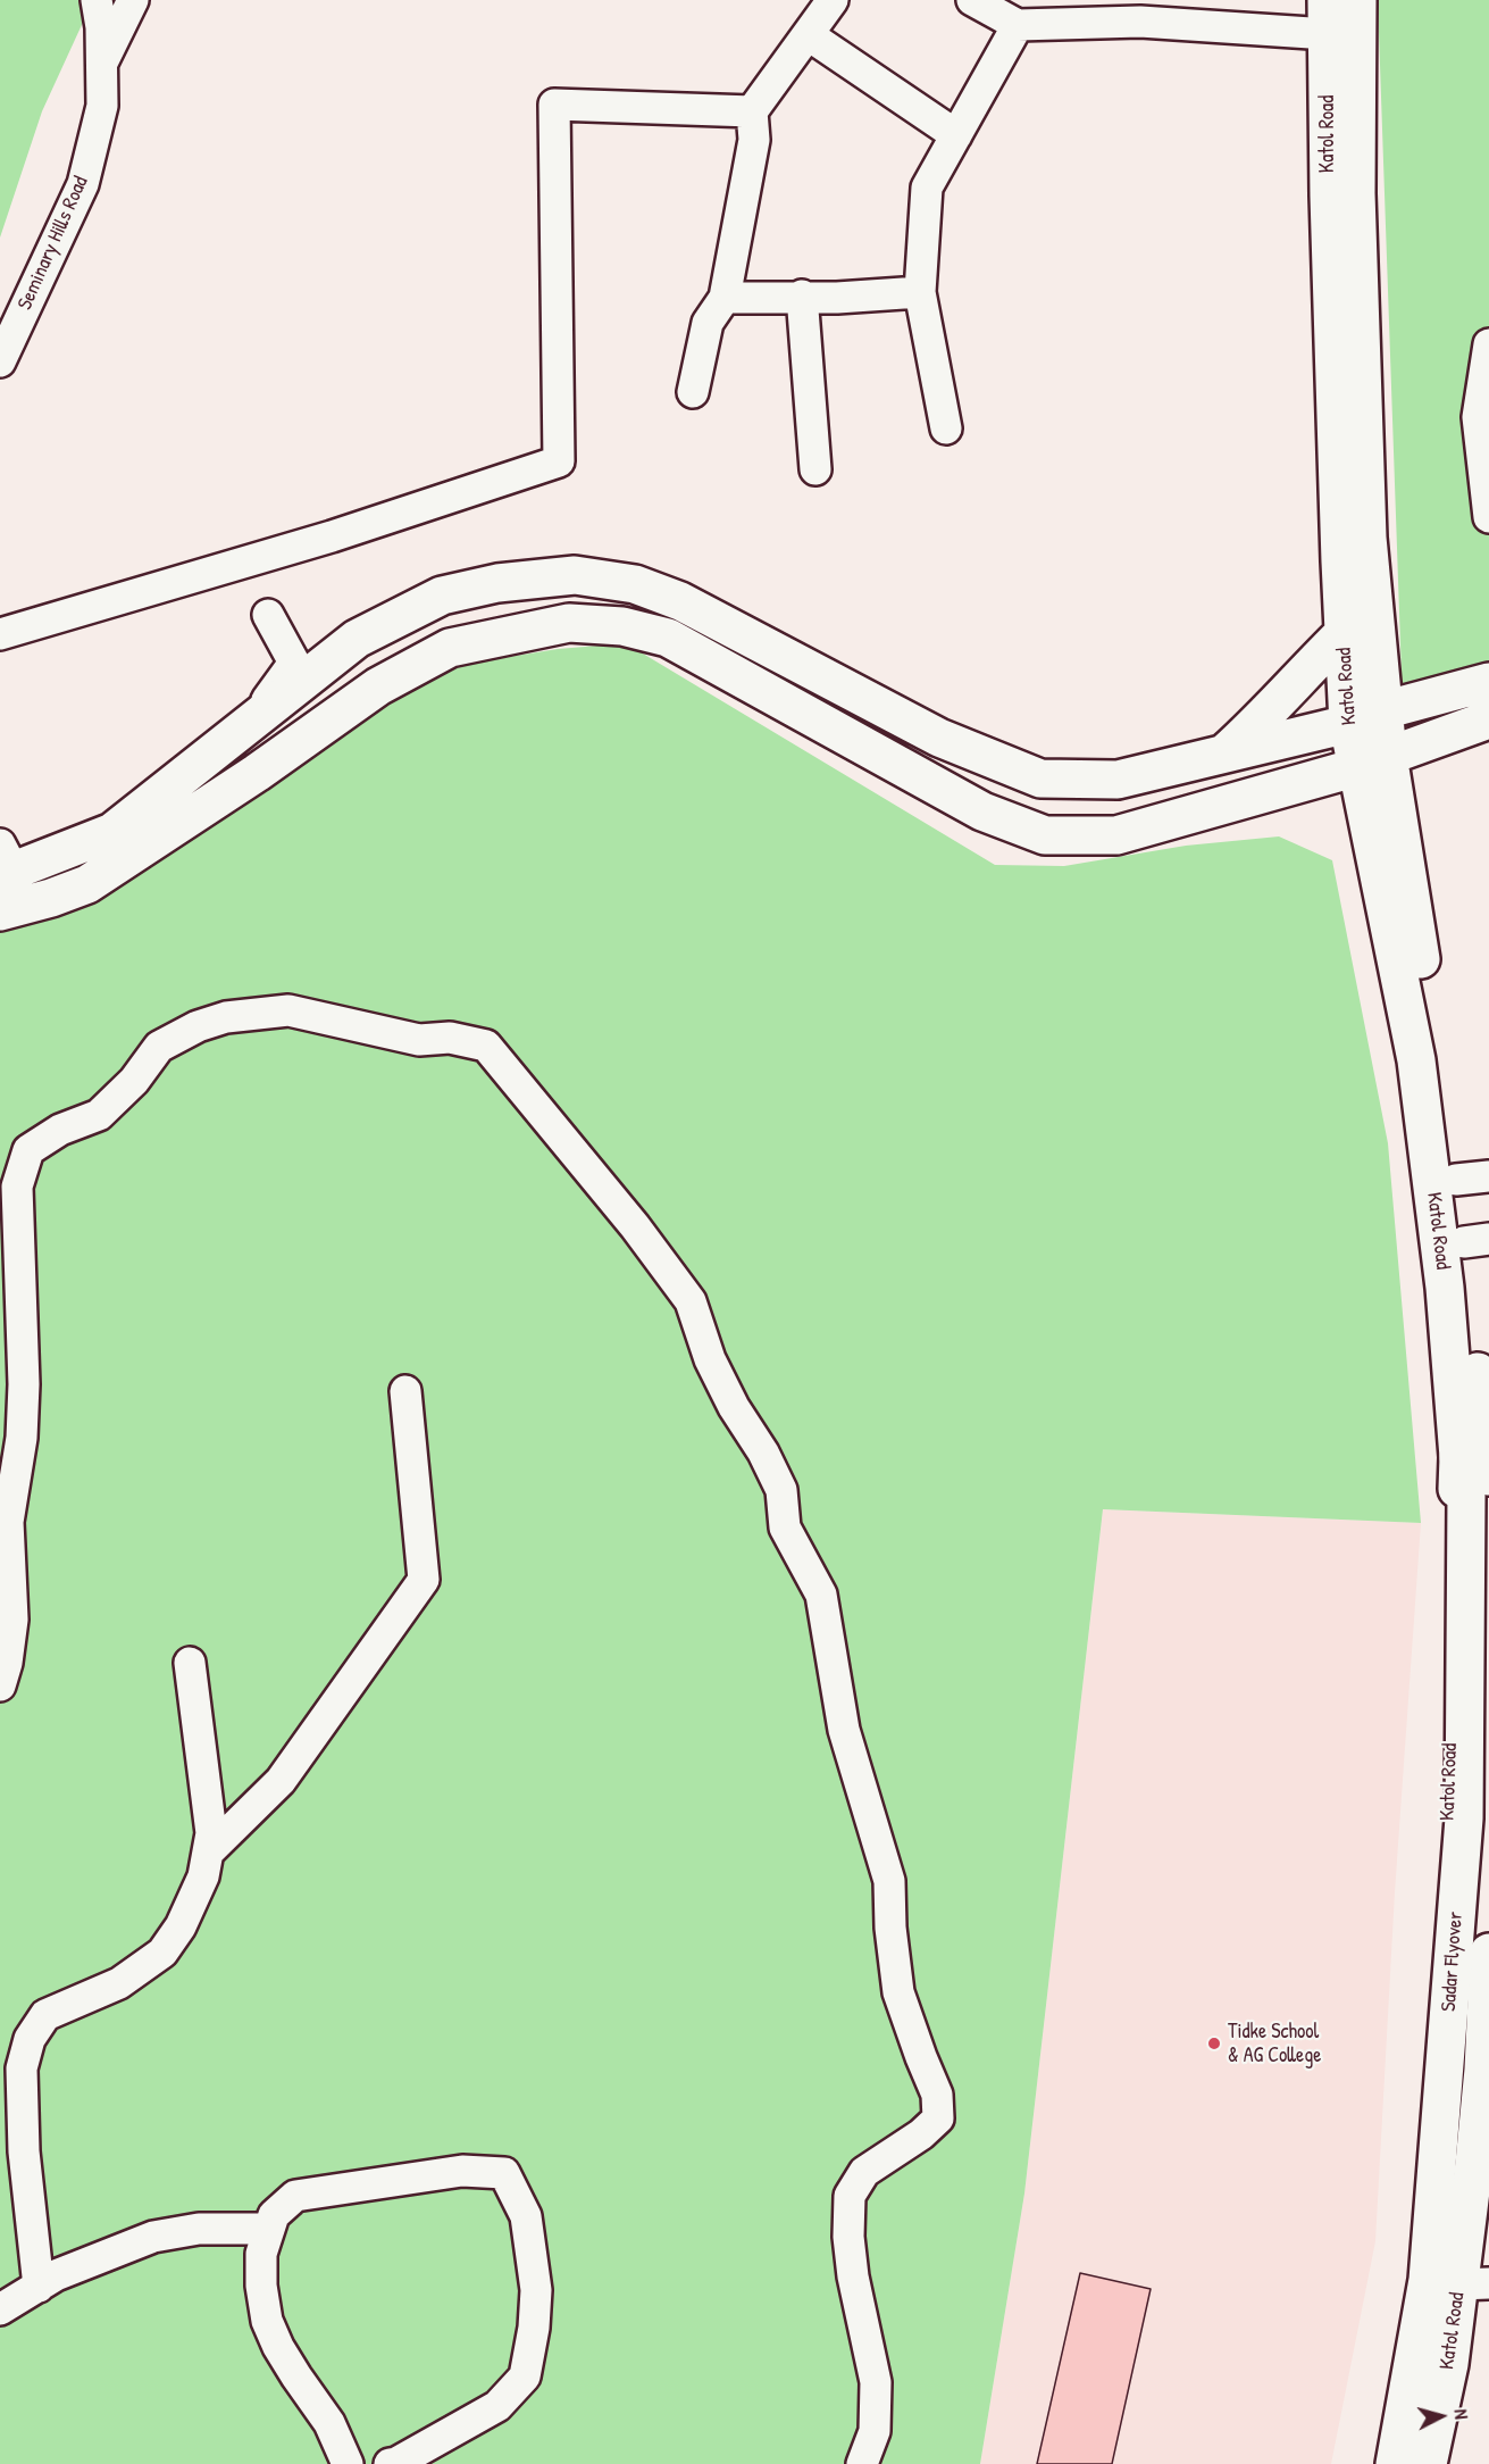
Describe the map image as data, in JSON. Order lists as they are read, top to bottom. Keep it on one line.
{"streets":{"main road":["Katol Road","Sadar Flyover"],"street":["Seminary Hills Road"]},"crossings":[["Katol Road","Sadar Flyover"]],"places":["Tidke School & AG College"],"north":"right"}
